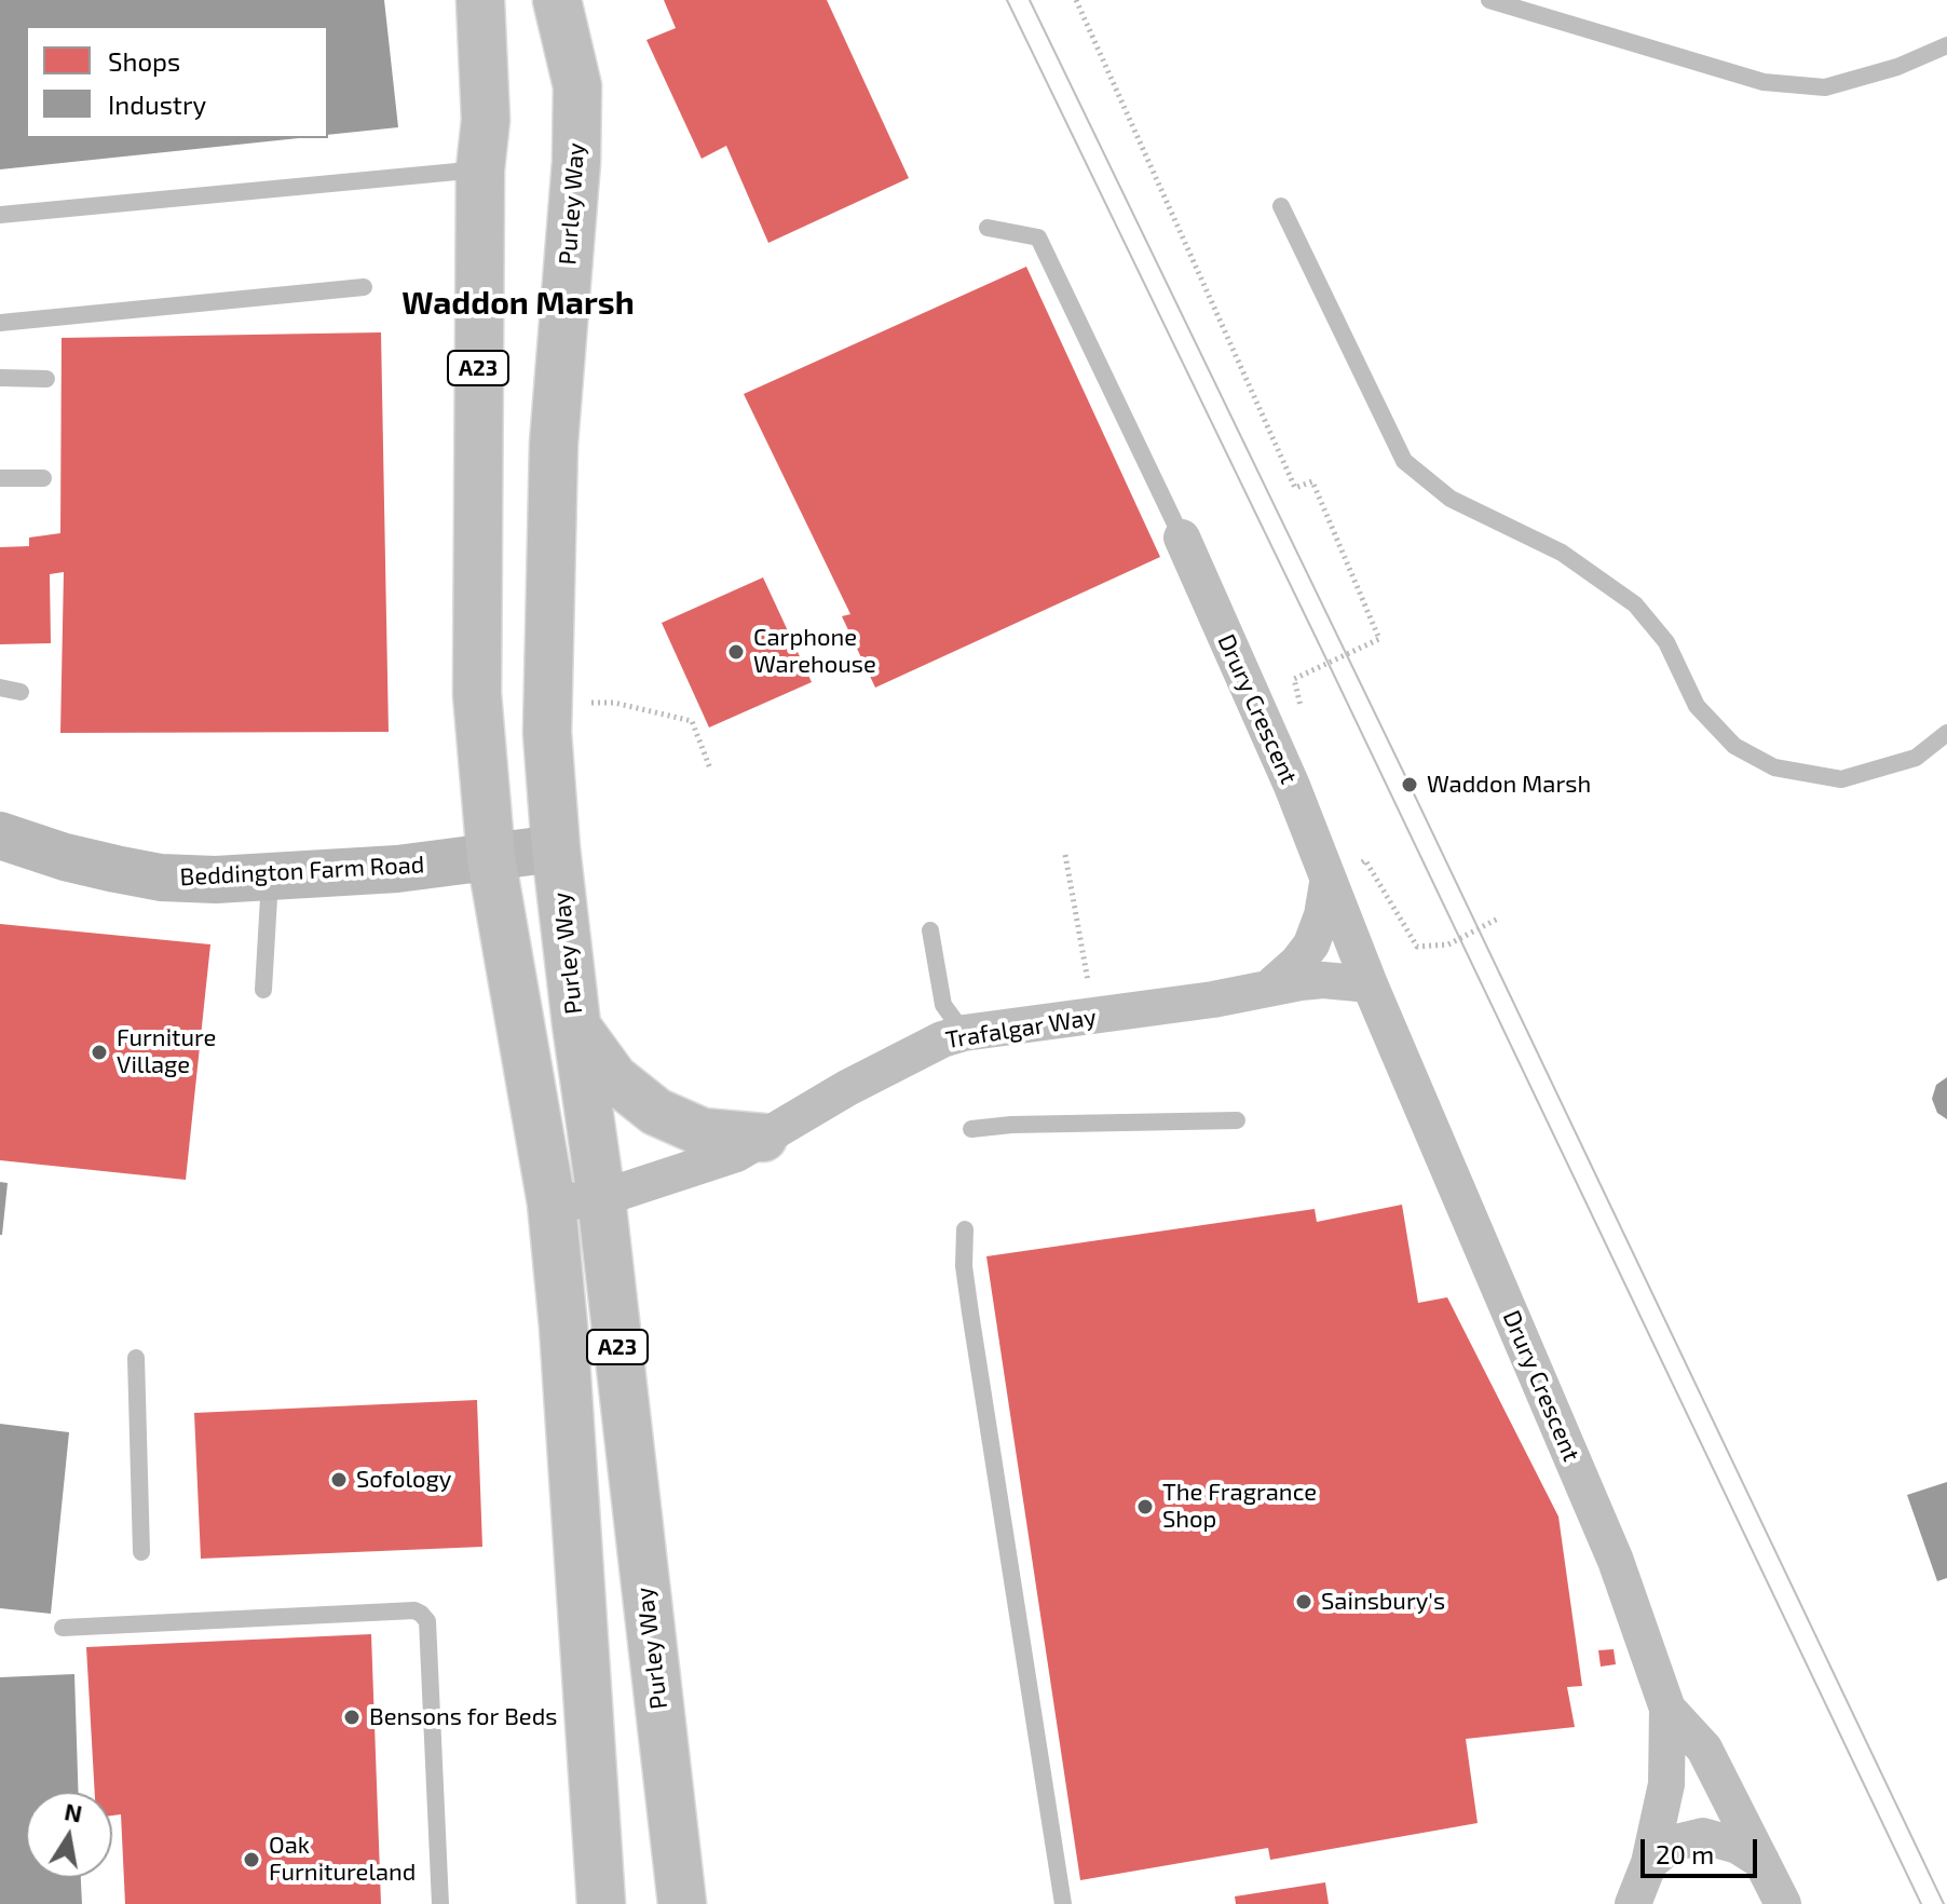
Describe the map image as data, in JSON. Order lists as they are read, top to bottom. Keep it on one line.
{"streets":{"highway":["Purley Way","A23"],"street":["Drury Crescent","Beddington Farm Road","Trafalgar Way"]},"crossings":[["Purley Way","Beddington Farm Road"],["Purley Way","Trafalgar Way"],["A23","Beddington Farm Road"],["A23","Trafalgar Way"],["Drury Crescent","Trafalgar Way"]],"districts":["Waddon Marsh"],"places":["Carphone Warehouse","Waddon Marsh","Furniture Village","Sofology","The Fragrance Shop","Sainsbury's","Bensons for Beds","Oak Furnitureland"],"legend":["Shops","Industry"],"scale_bar":"20 m","north":"top"}
